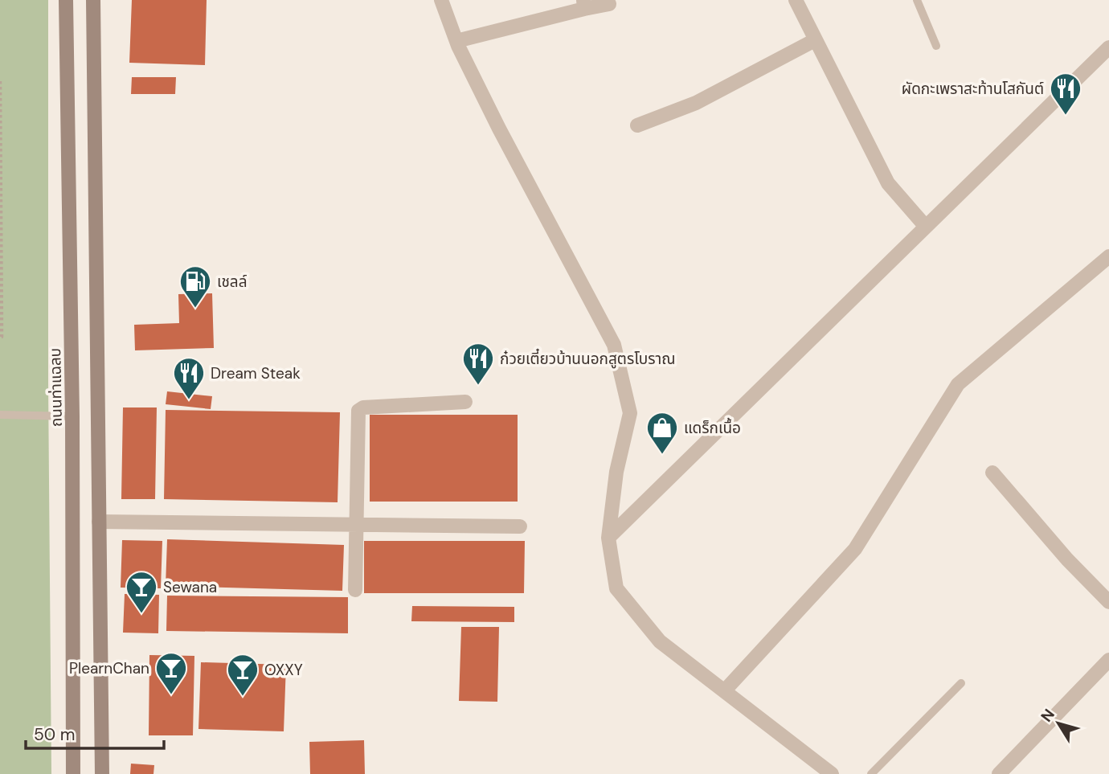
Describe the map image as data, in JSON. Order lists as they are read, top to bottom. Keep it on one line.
{"streets":{"main road":["ถนนท่าแฉลบ"]},"places":{"restaurant":["ผัดกะเพราสะท้านโสกันต์","ก๋วยเตี๋ยวบ้านนอกสูตรโบราณ","Dream Steak"],"fuel station":["เชลล์"],"shop":["แดร็กเนื้อ"],"bar":["Sewana","PlearnChan","OXXY"]},"scale_bar":"50 m","north":"top left"}
